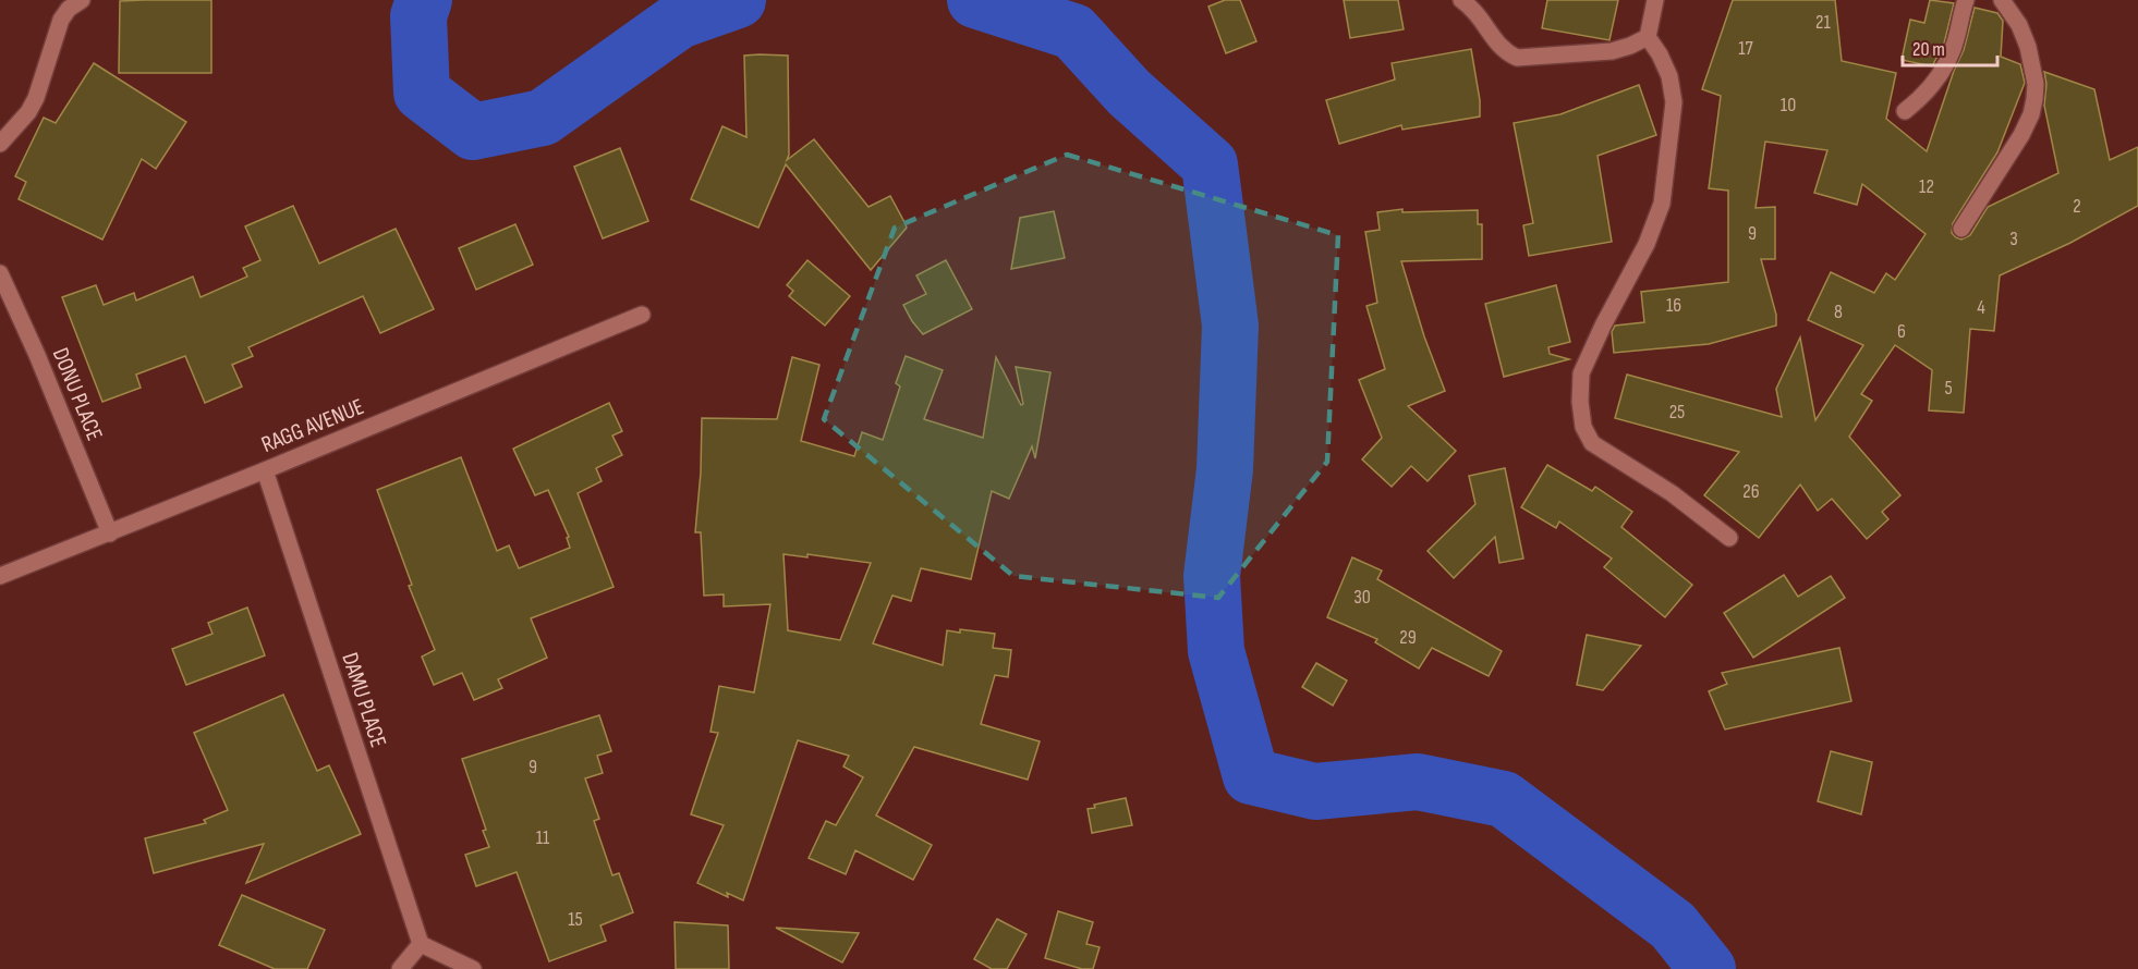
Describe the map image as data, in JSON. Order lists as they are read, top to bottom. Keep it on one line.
{"streets":{"street":["DONU PLACE","RAGG AVENUE","DAMU PLACE"]},"crossings":[["DONU PLACE","RAGG AVENUE"],["RAGG AVENUE","DAMU PLACE"]],"house_numbers":["21","17","10","12","2","9","3","16","4","8","6","5","25","26","30","29","9","11","15"],"scale_bar":"20 m"}
